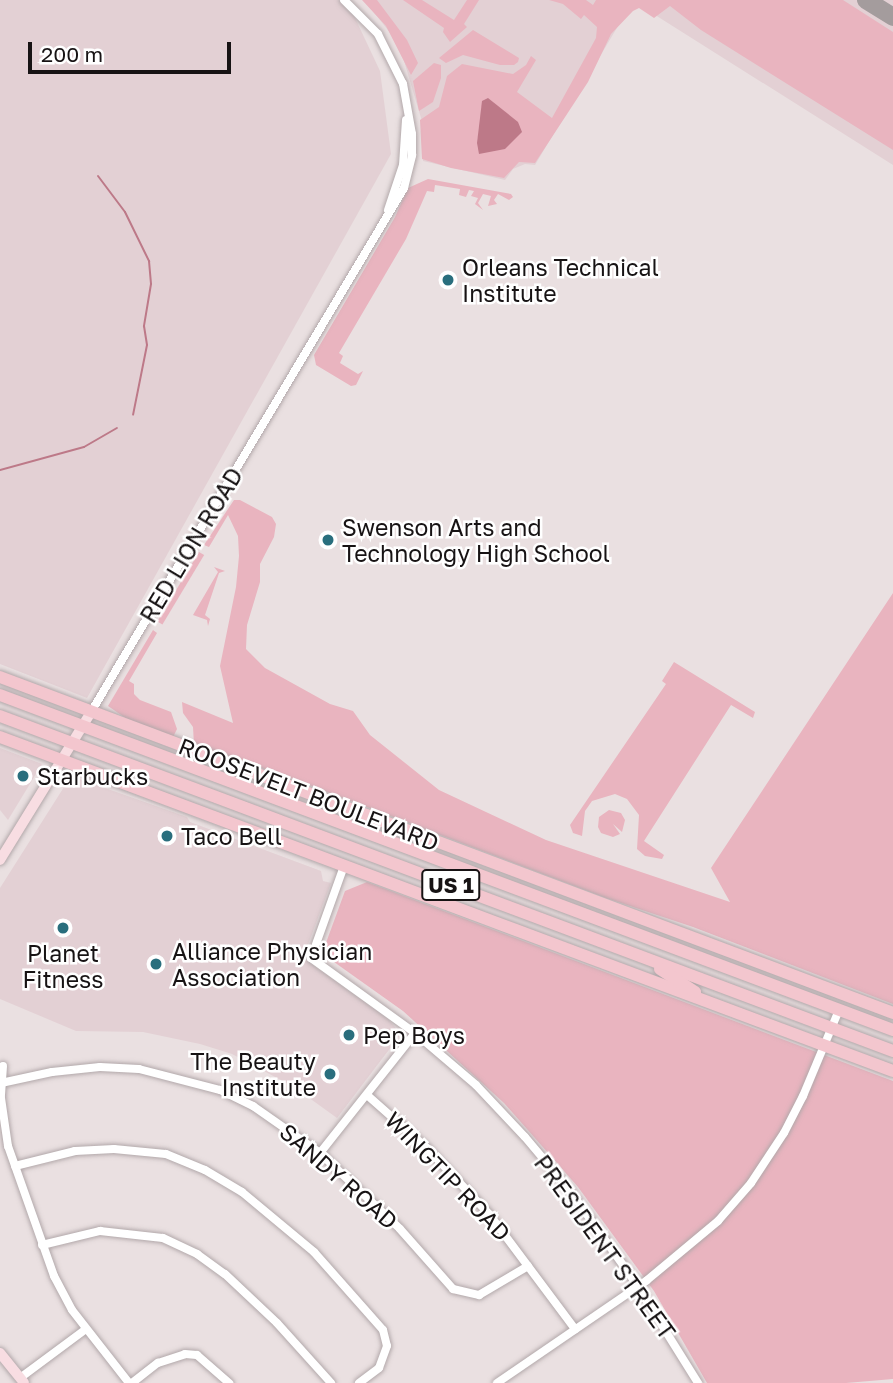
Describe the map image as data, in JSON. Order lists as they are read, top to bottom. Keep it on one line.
{"streets":{"highway":["ROOSEVELT BOULEVARD","US 1"],"main road":["RED LION ROAD"],"street":["SANDY ROAD","WINGTIP ROAD","PRESIDENT STREET"]},"crossings":[["RED LION ROAD","ROOSEVELT BOULEVARD"],["RED LION ROAD","US 1"],["US 1","PRESIDENT STREET"],["SANDY ROAD","WINGTIP ROAD"]],"places":["Orleans Technical Institute","Swenson Arts and Technology High School","Starbucks","Taco Bell","Planet Fitness","Alliance Physician Association","Pep Boys","The Beauty Institute"],"scale_bar":"200 m"}
